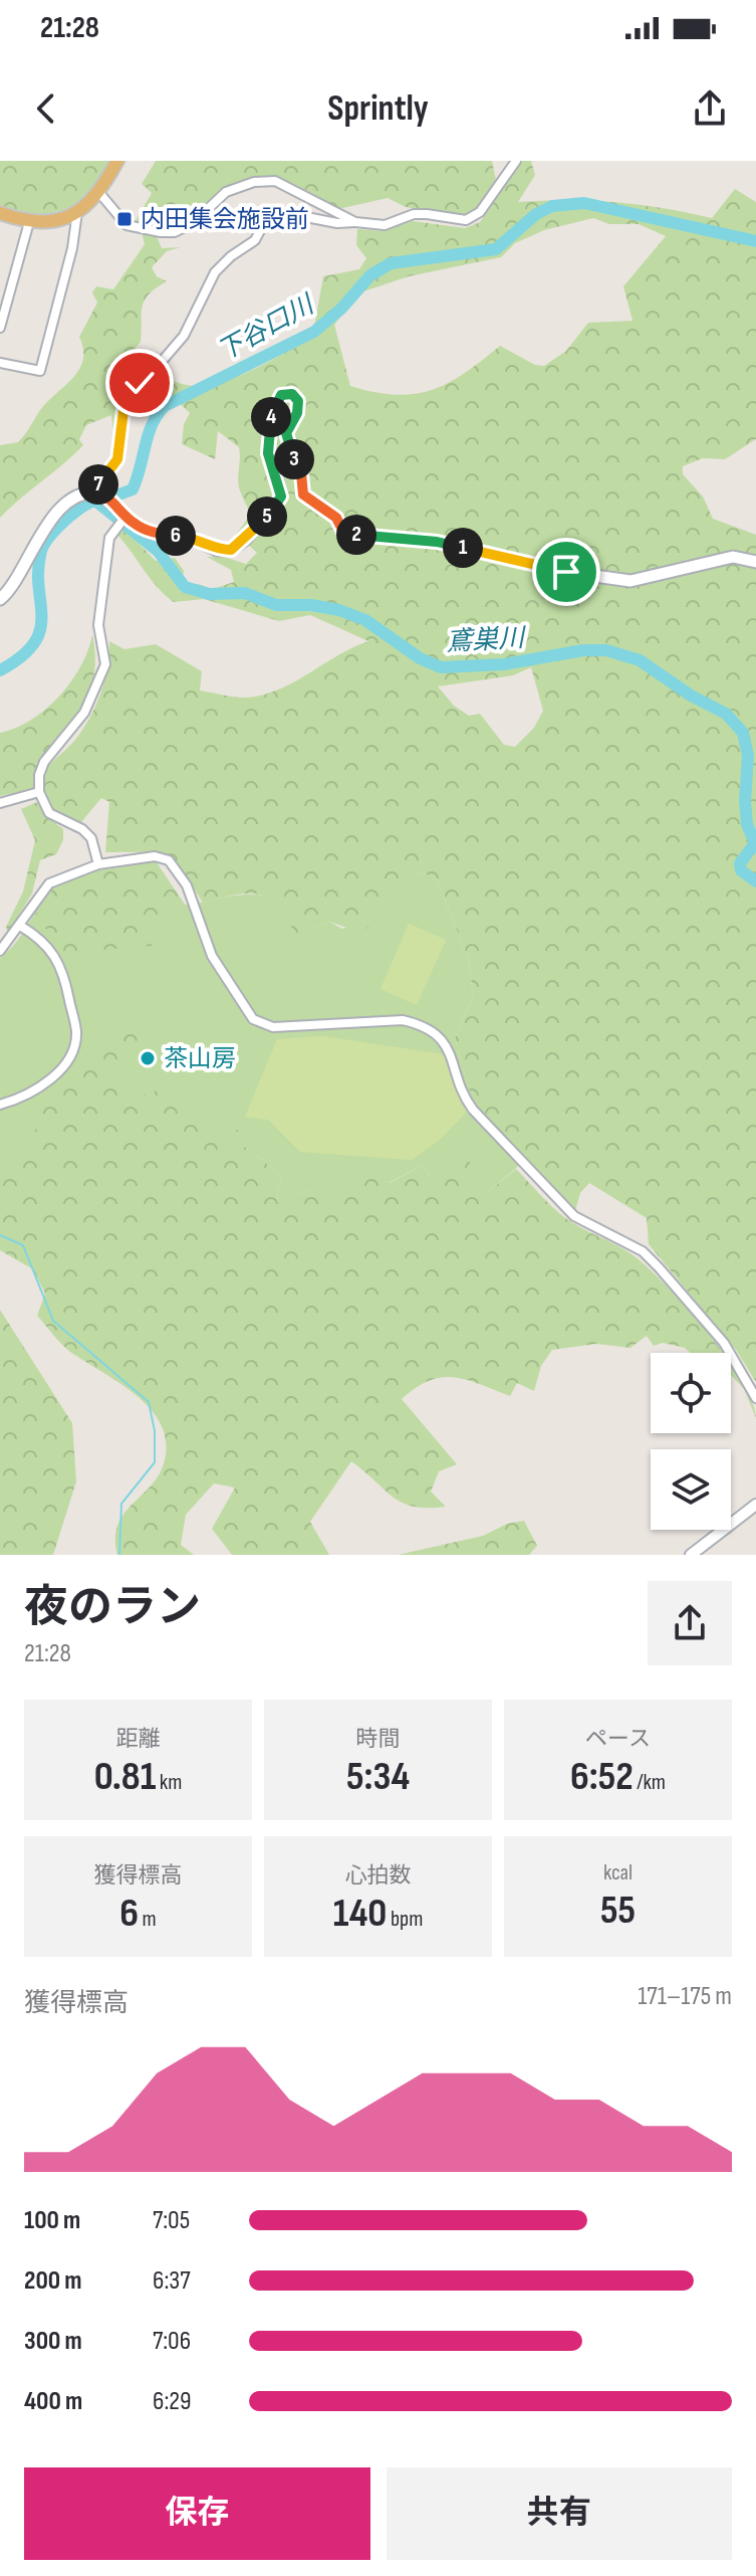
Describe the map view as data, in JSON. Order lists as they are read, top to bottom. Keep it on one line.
{"water":["下谷口川","鳶巣川"],"places":{"transit":["内田集会施設前"],"other":["茶山房"]},"page":{"status":"21:28","header":"Sprintly","pins":["4","3","7","5","2","6","1"],"heading":["夜のラン","21:28"],"stats":[["距離","0.81 km"],["時間","5:34"],["ペース","6:52 /km"],["獲得標高","6 m"],["心拍数","140 bpm"],["kcal","55"]],"chart":["獲得標高","171–175 m"],"list":[{"name":"100 m","note":"7:05"},{"name":"200 m","note":"6:37"},{"name":"300 m","note":"7:06"},{"name":"400 m","note":"6:29"}],"buttons":["保存","共有"]}}
